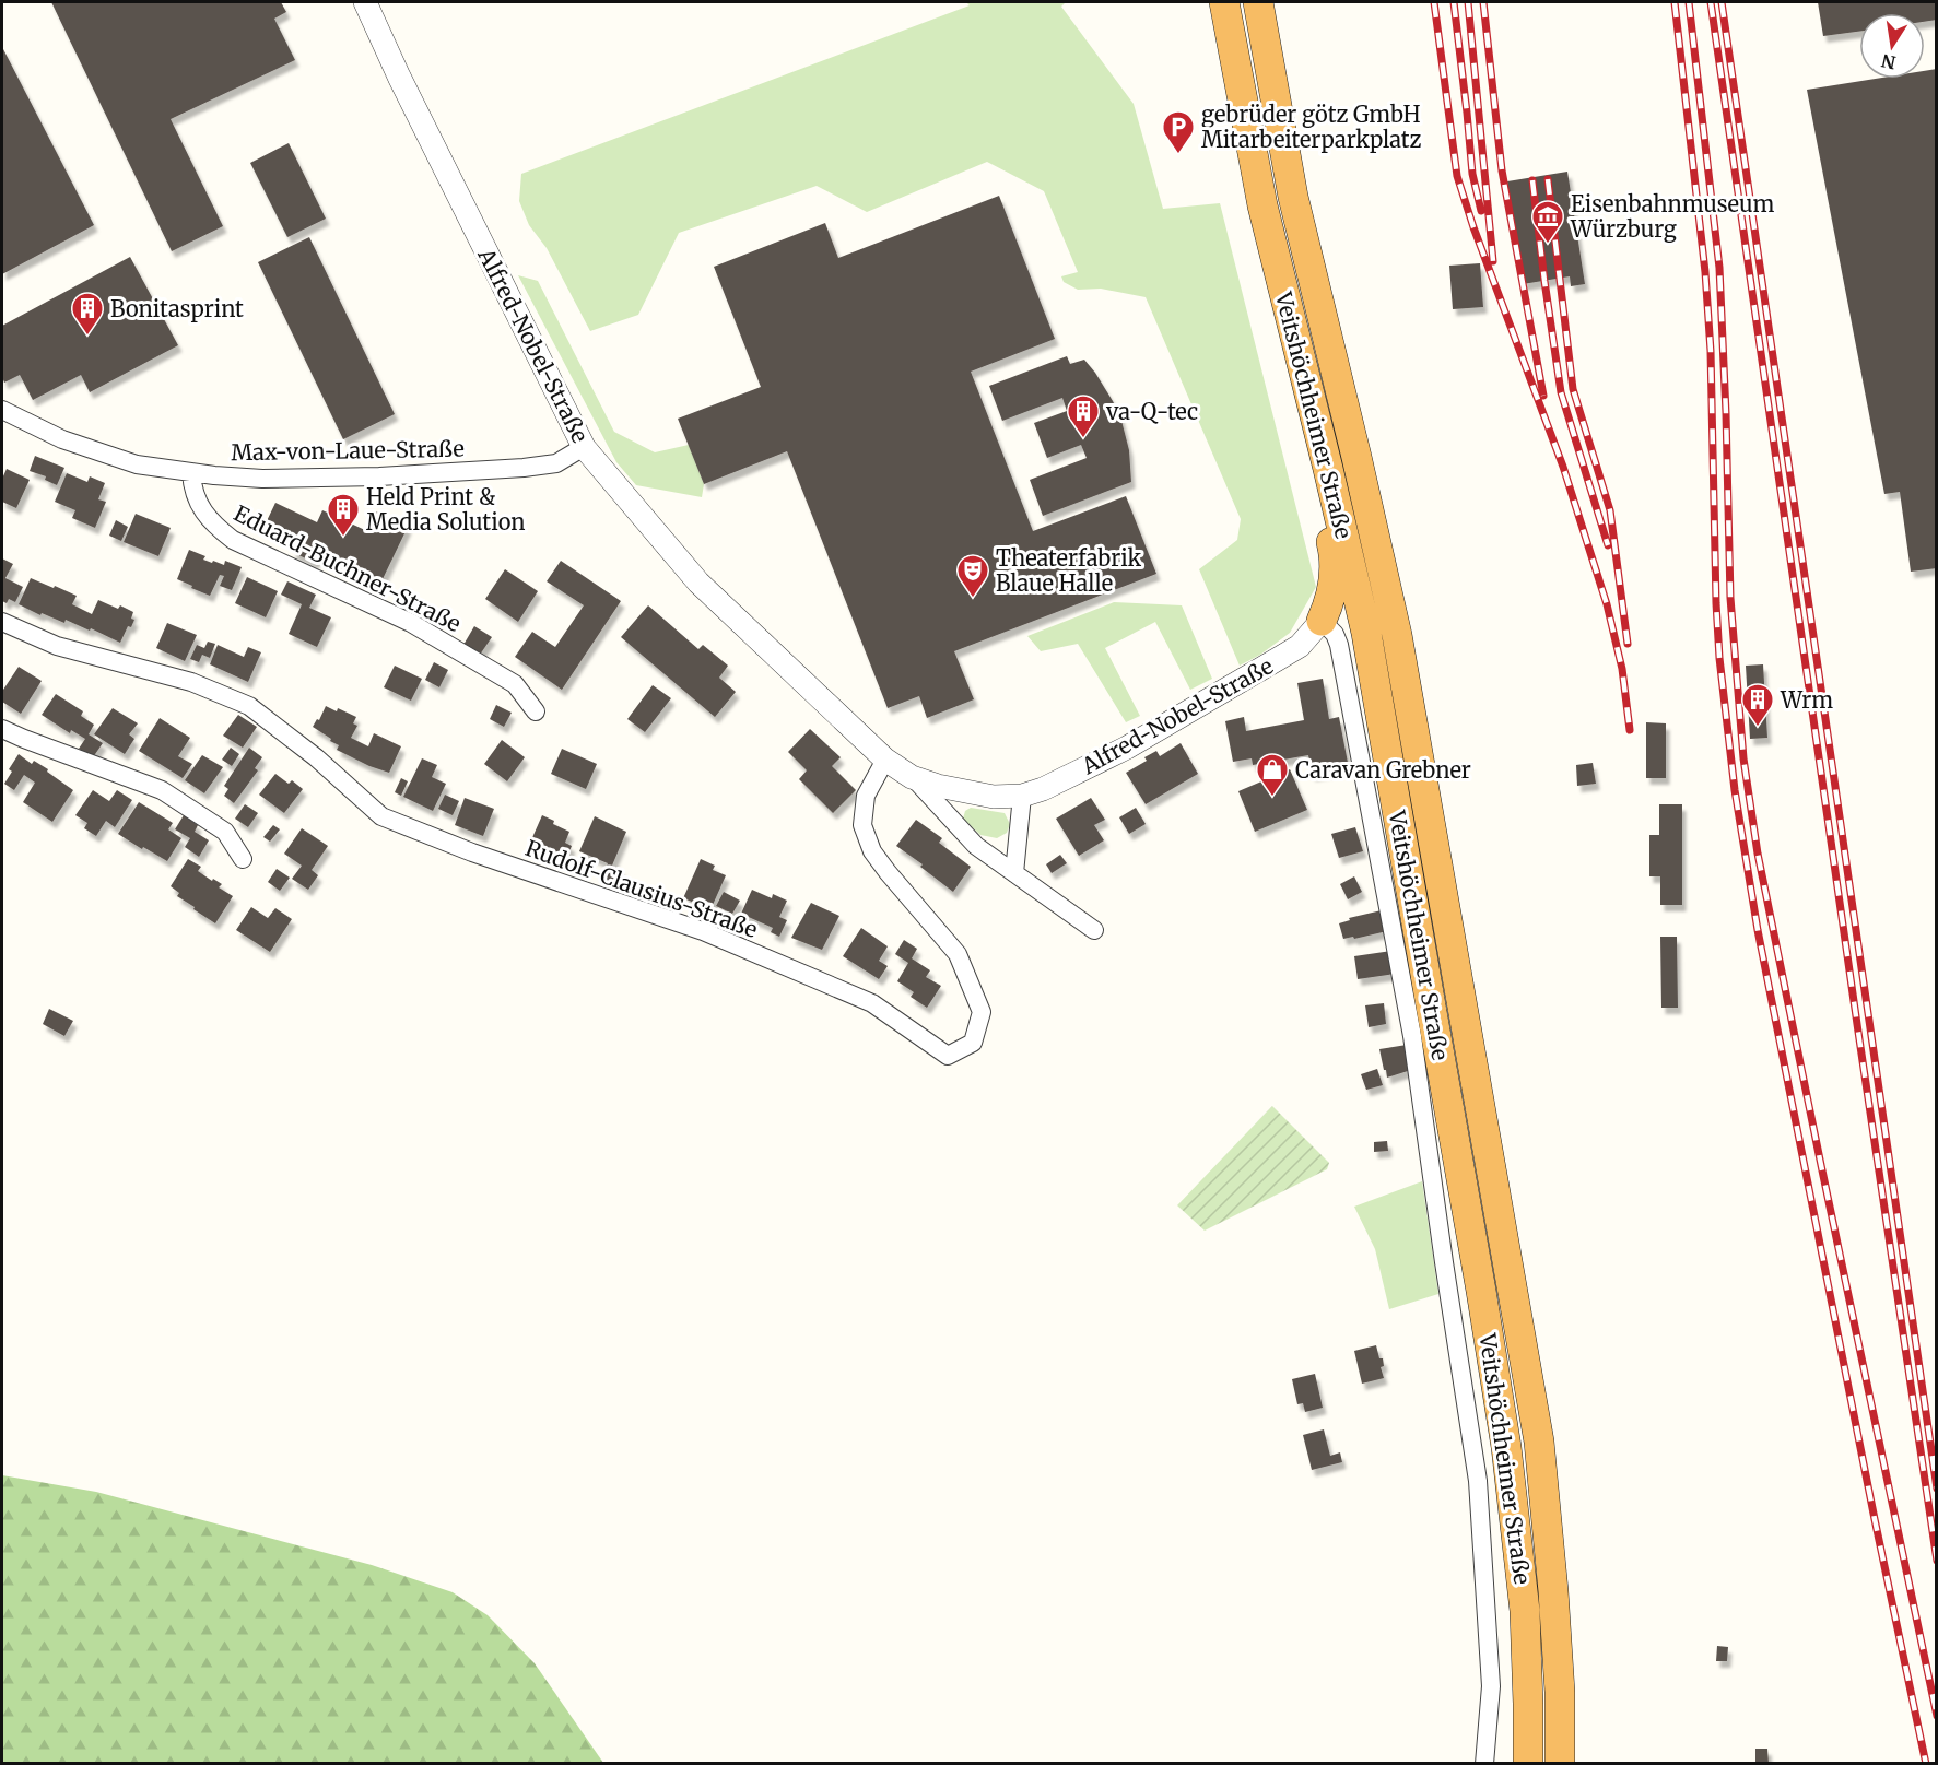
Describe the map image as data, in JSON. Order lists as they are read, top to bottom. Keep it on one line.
{"streets":{"highway":["Veitshöchheimer Straße"],"street":["Alfred-Nobel-Straße","Max-von-Laue-Straße","Eduard-Buchner-Straße","Rudolf-Clausius-Straße"]},"crossings":[["Alfred-Nobel-Straße","Veitshöchheimer Straße"],["Alfred-Nobel-Straße","Max-von-Laue-Straße"],["Alfred-Nobel-Straße","Rudolf-Clausius-Straße"],["Max-von-Laue-Straße","Eduard-Buchner-Straße"]],"places":{"parking":["gebrüder götz GmbH Mitarbeiterparkplatz"],"museum":["Eisenbahnmuseum Würzburg"],"building":["Bonitasprint","va-Q-tec","Held Print & Media Solution","Wrm"],"theatre":["Theaterfabrik Blaue Halle"],"shop":["Caravan Grebner"]},"north":"bottom"}
